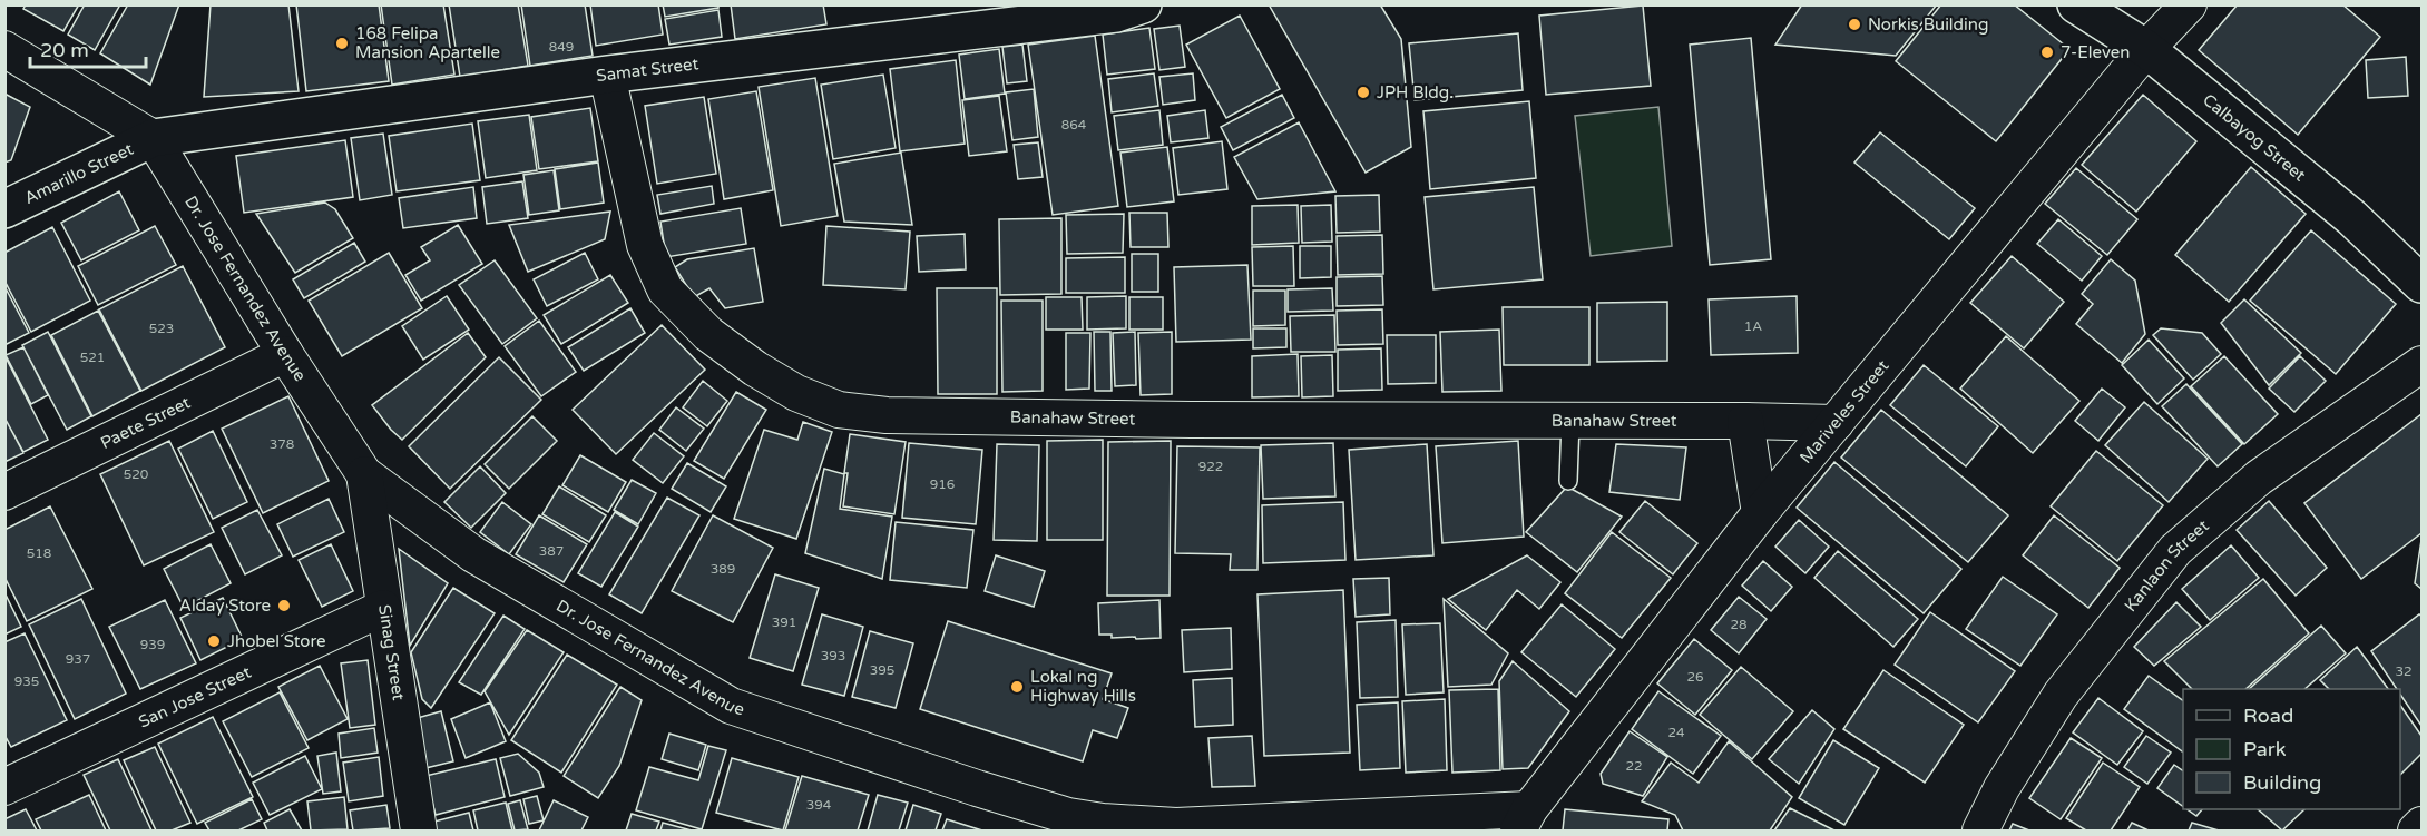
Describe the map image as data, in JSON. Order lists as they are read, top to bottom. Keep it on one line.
{"streets":{"street":["Samat Street","Calbayog Street","Amarillo Street","Dr. Jose Fernandez Avenue","Mariveles Street","Banahaw Street","Paete Street","Kanlaon Street","Sinag Street","San Jose Street"]},"crossings":[["Samat Street","Amarillo Street"],["Samat Street","Dr. Jose Fernandez Avenue"],["Samat Street","Banahaw Street"],["Calbayog Street","Mariveles Street"],["Amarillo Street","Dr. Jose Fernandez Avenue"],["Dr. Jose Fernandez Avenue","Mariveles Street"],["Dr. Jose Fernandez Avenue","Paete Street"],["Dr. Jose Fernandez Avenue","Sinag Street"],["Mariveles Street","Banahaw Street"],["Sinag Street","San Jose Street"]],"places":["Norkis Building","168 Felipa Mansion Apartelle","7-Eleven","JPH Bldg.","Alday Store","Jhobel Store","Lokal ng Highway Hills"],"house_numbers":["849","864","1A","523","521","378","922","520","916","387","518","389","391","28","939","393","937","395","32","26","935","24","22","394"],"legend":["Road","Park","Building"],"scale_bar":"20 m"}
